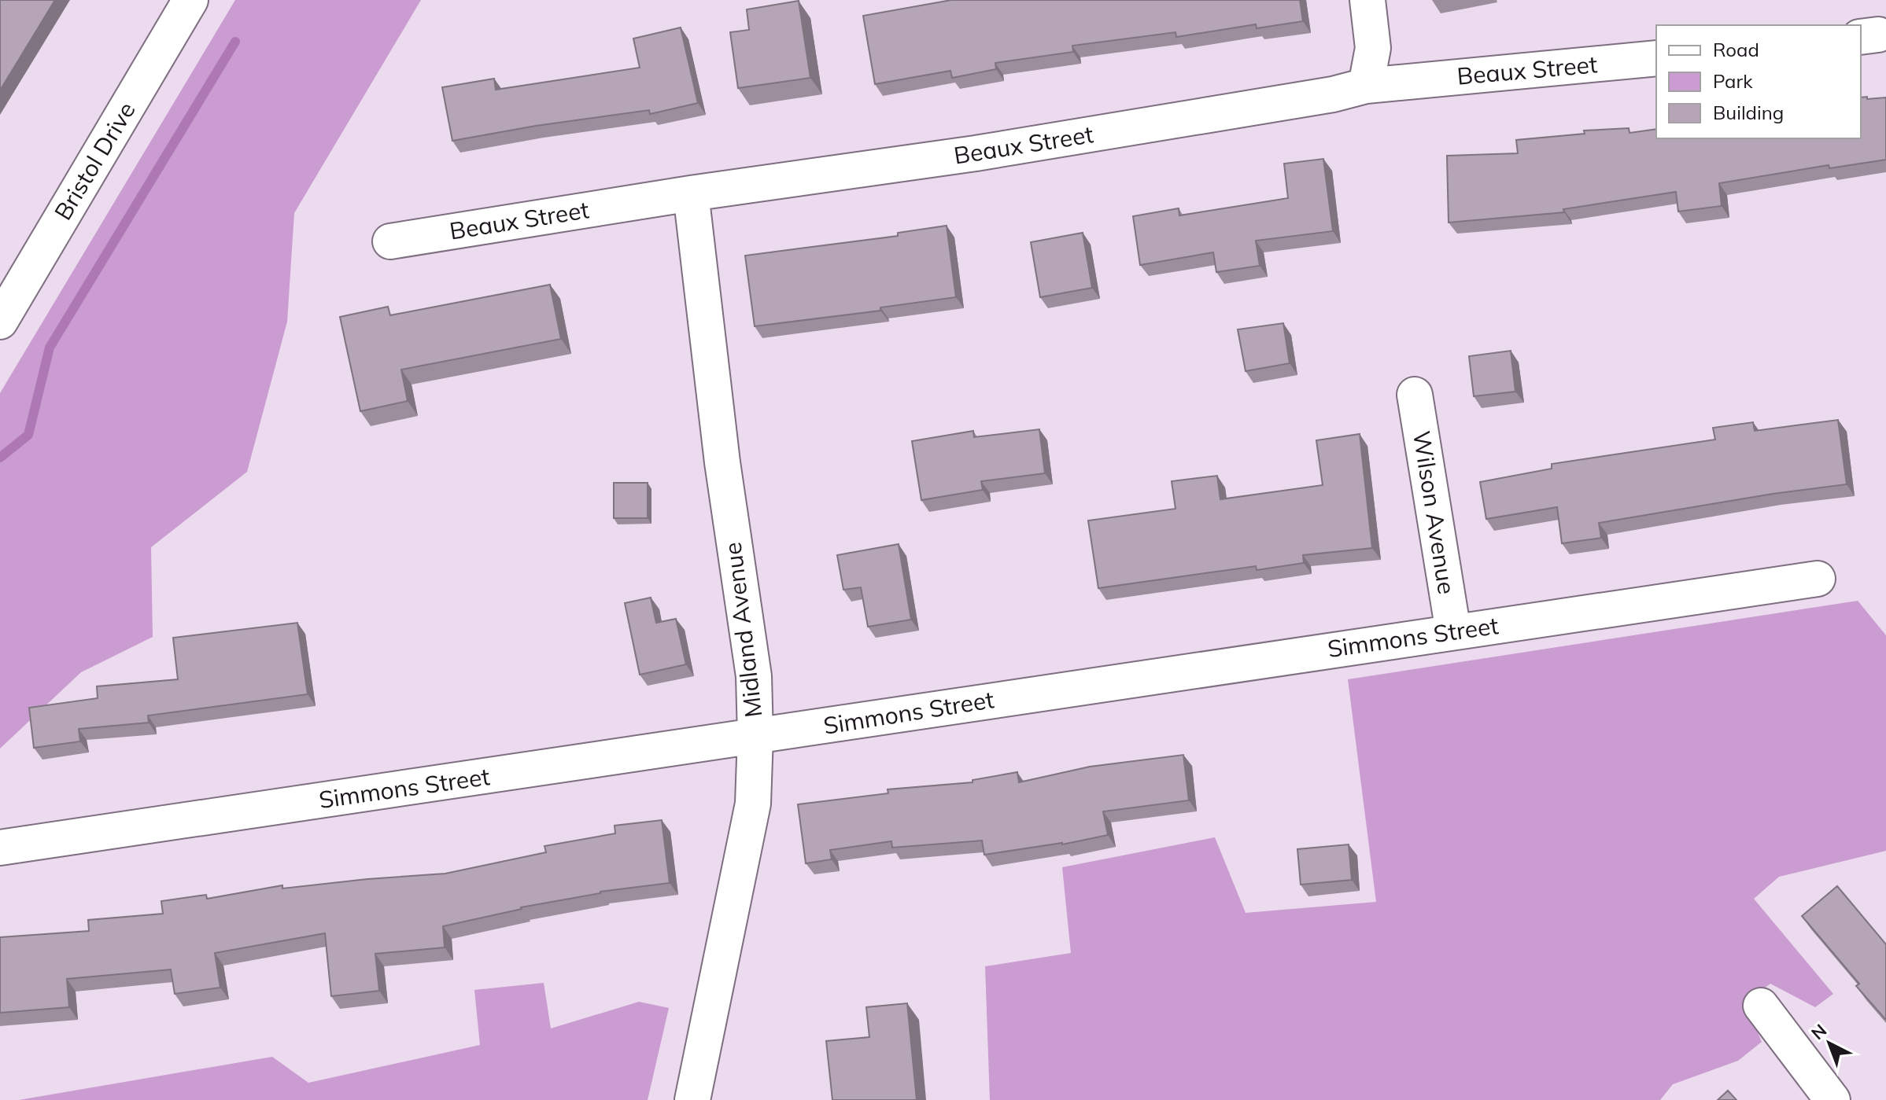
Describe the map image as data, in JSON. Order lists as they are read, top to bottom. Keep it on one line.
{"streets":{"street":["Beaux Street","Bristol Drive","Wilson Avenue","Midland Avenue","Simmons Street"]},"crossings":[["Beaux Street","Midland Avenue"],["Wilson Avenue","Simmons Street"],["Midland Avenue","Simmons Street"]],"legend":["Road","Park","Building"],"north":"top left"}
